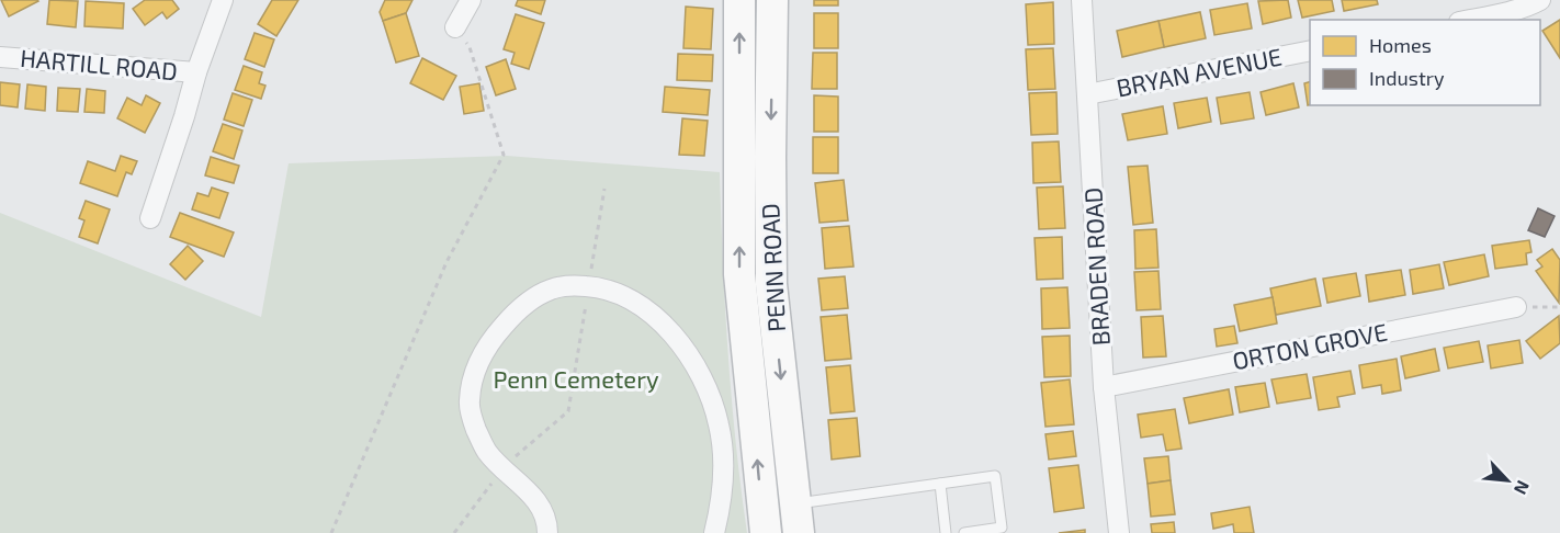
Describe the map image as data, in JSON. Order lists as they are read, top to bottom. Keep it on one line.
{"streets":{"highway":["PENN ROAD"],"street":["HARTILL ROAD","BRYAN AVENUE","BRADEN ROAD","ORTON GROVE"]},"crossings":[["BRYAN AVENUE","BRADEN ROAD"],["BRADEN ROAD","ORTON GROVE"]],"parks":["Penn Cemetery"],"legend":["Homes","Industry"],"north":"bottom right"}
